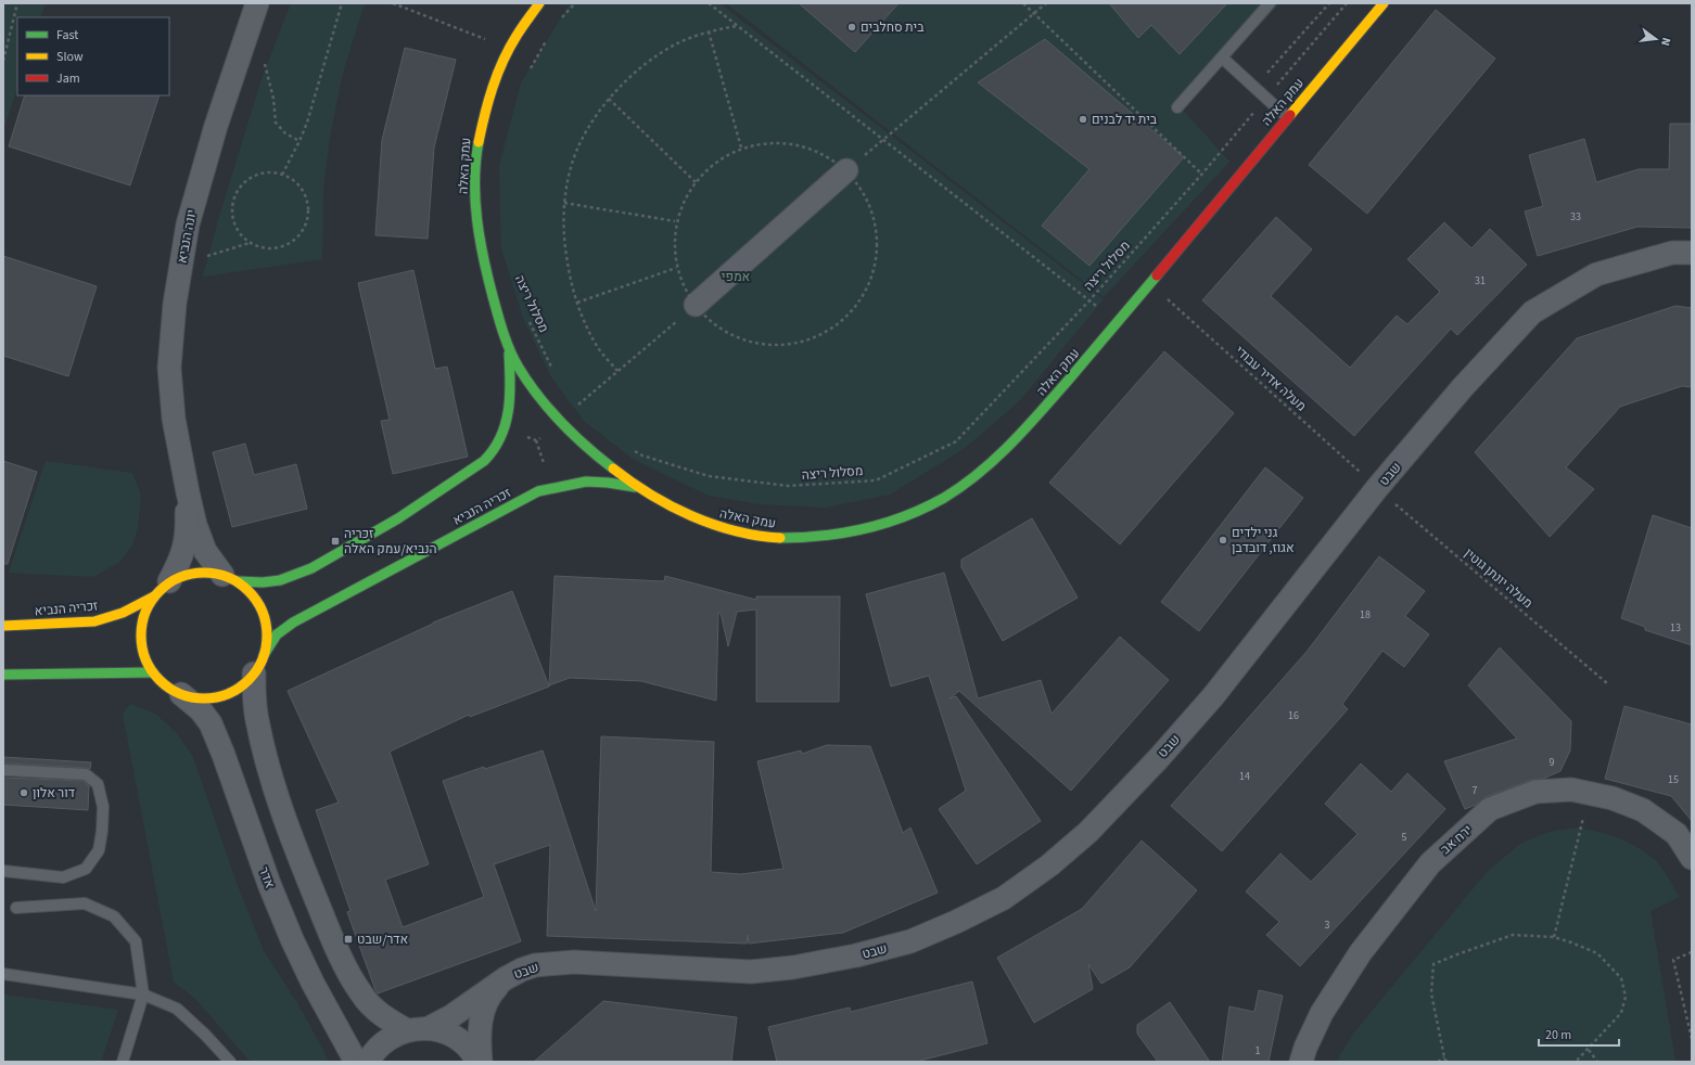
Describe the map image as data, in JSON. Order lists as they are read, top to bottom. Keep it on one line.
{"streets":{"street":["עמק האלה","יונה הנביא","שבט","זכריה הנביא","ירח אב","אדר"],"path":["מסלול ריצה","מעלה אדיר עבודי","מעלה יונתן גוטין"]},"crossings":[["עמק האלה","מעלה אדיר עבודי"],["עמק האלה","זכריה הנביא"],["יונה הנביא","זכריה הנביא"],["יונה הנביא","אדר"],["מעלה אדיר עבודי","שבט"],["מעלה אדיר עבודי","מעלה יונתן גוטין"],["שבט","מעלה יונתן גוטין"],["זכריה הנביא","אדר"]],"parks":["אמפי"],"places":{"other":["בית סחלבים","בית יד לבנים","גני ילדים אגוז, דובדבן","דור אלון"],"transit":["זכריה הנביא/עמק האלה","אדר/שבט"]},"house_numbers":["33","31","18","13","16","9","14","15","7","5","3","1"],"legend":["Fast","Slow","Jam"],"scale_bar":"20 m","north":"right"}
